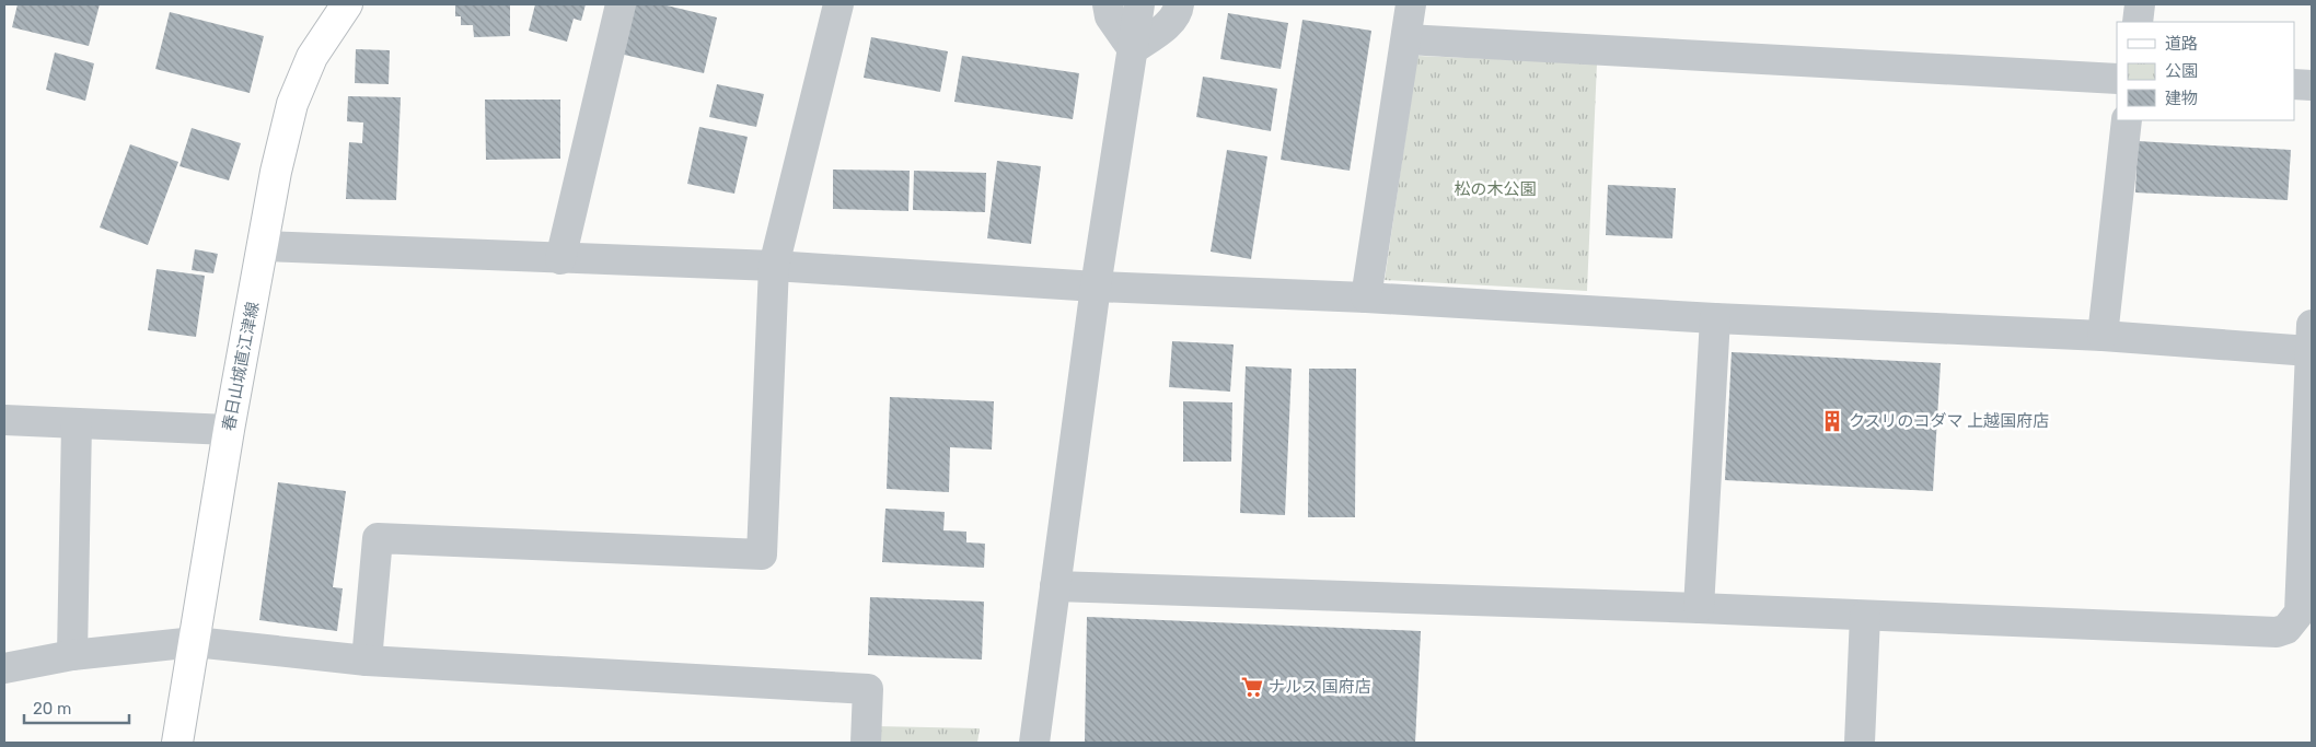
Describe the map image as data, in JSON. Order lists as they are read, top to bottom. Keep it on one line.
{"streets":{"main road":["春日山城直江津線"]},"parks":["松の木公園"],"places":{"building":["クスリのコダマ 上越国府店"],"supermarket":["ナルス 国府店"]},"legend":["道路","公園","建物"],"scale_bar":"20 m"}
